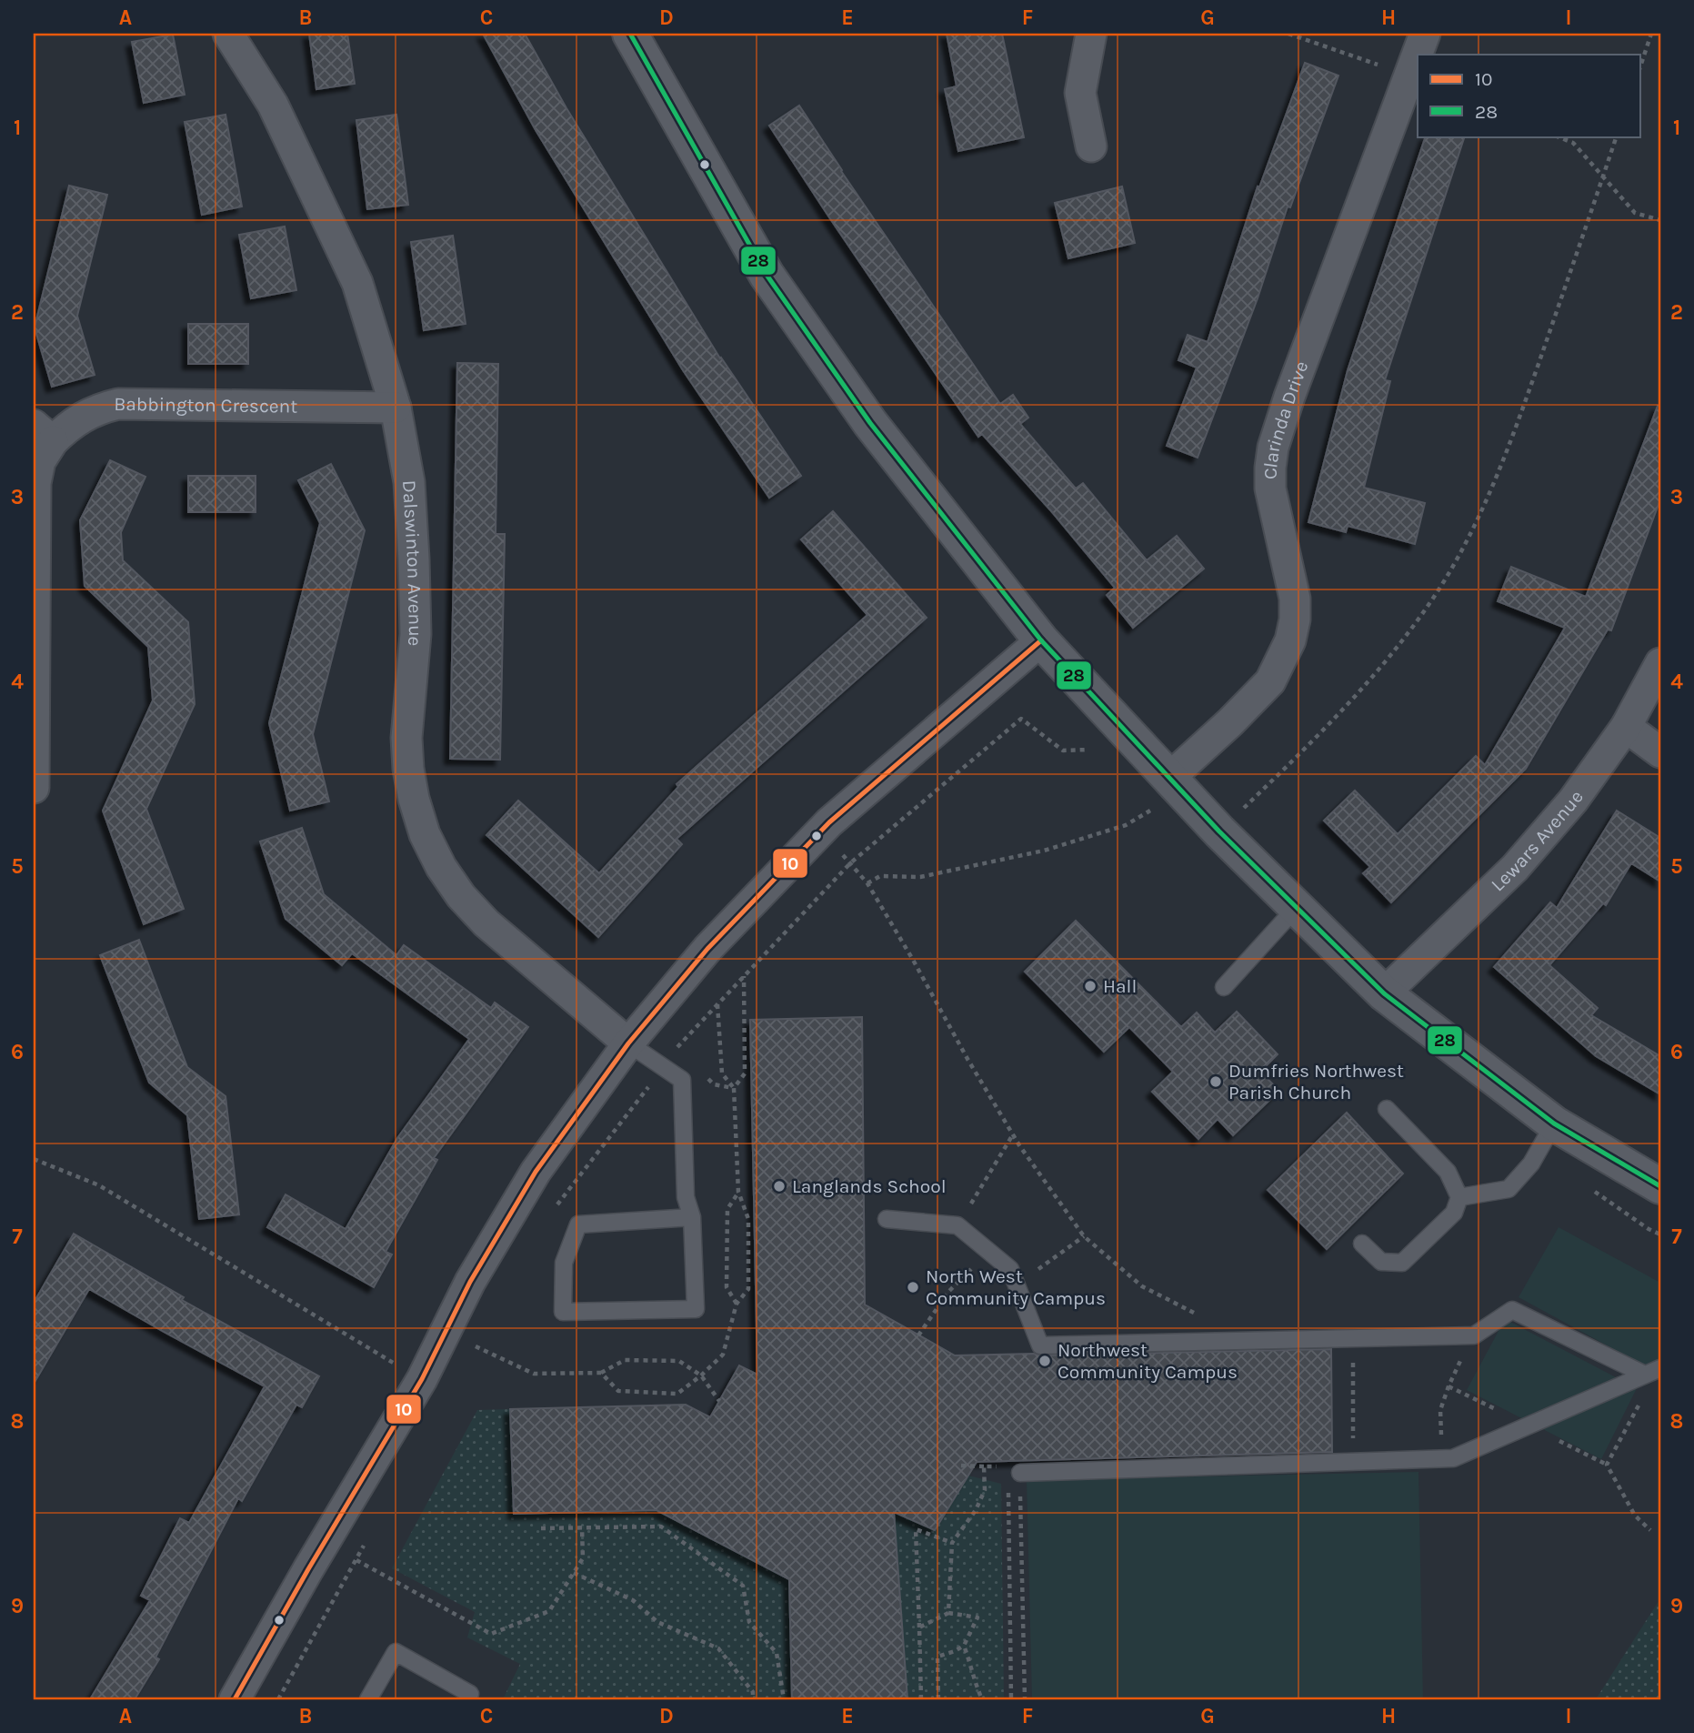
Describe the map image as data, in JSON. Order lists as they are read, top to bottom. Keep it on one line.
{"streets":{"street":["Babbington Crescent","Clarinda Drive","Dalswinton Avenue","Lewars Avenue"]},"crossings":[["Babbington Crescent","Dalswinton Avenue"]],"places":["Hall","Dumfries Northwest Parish Church","Langlands School","North West Community Campus","Northwest Community Campus"],"lines":["transit line 28","transit line 10"],"legend":["10","28"],"grid":{"columns":["A","B","C","D","E","F","G","H","I"],"rows":["1","2","3","4","5","6","7","8","9"]}}
